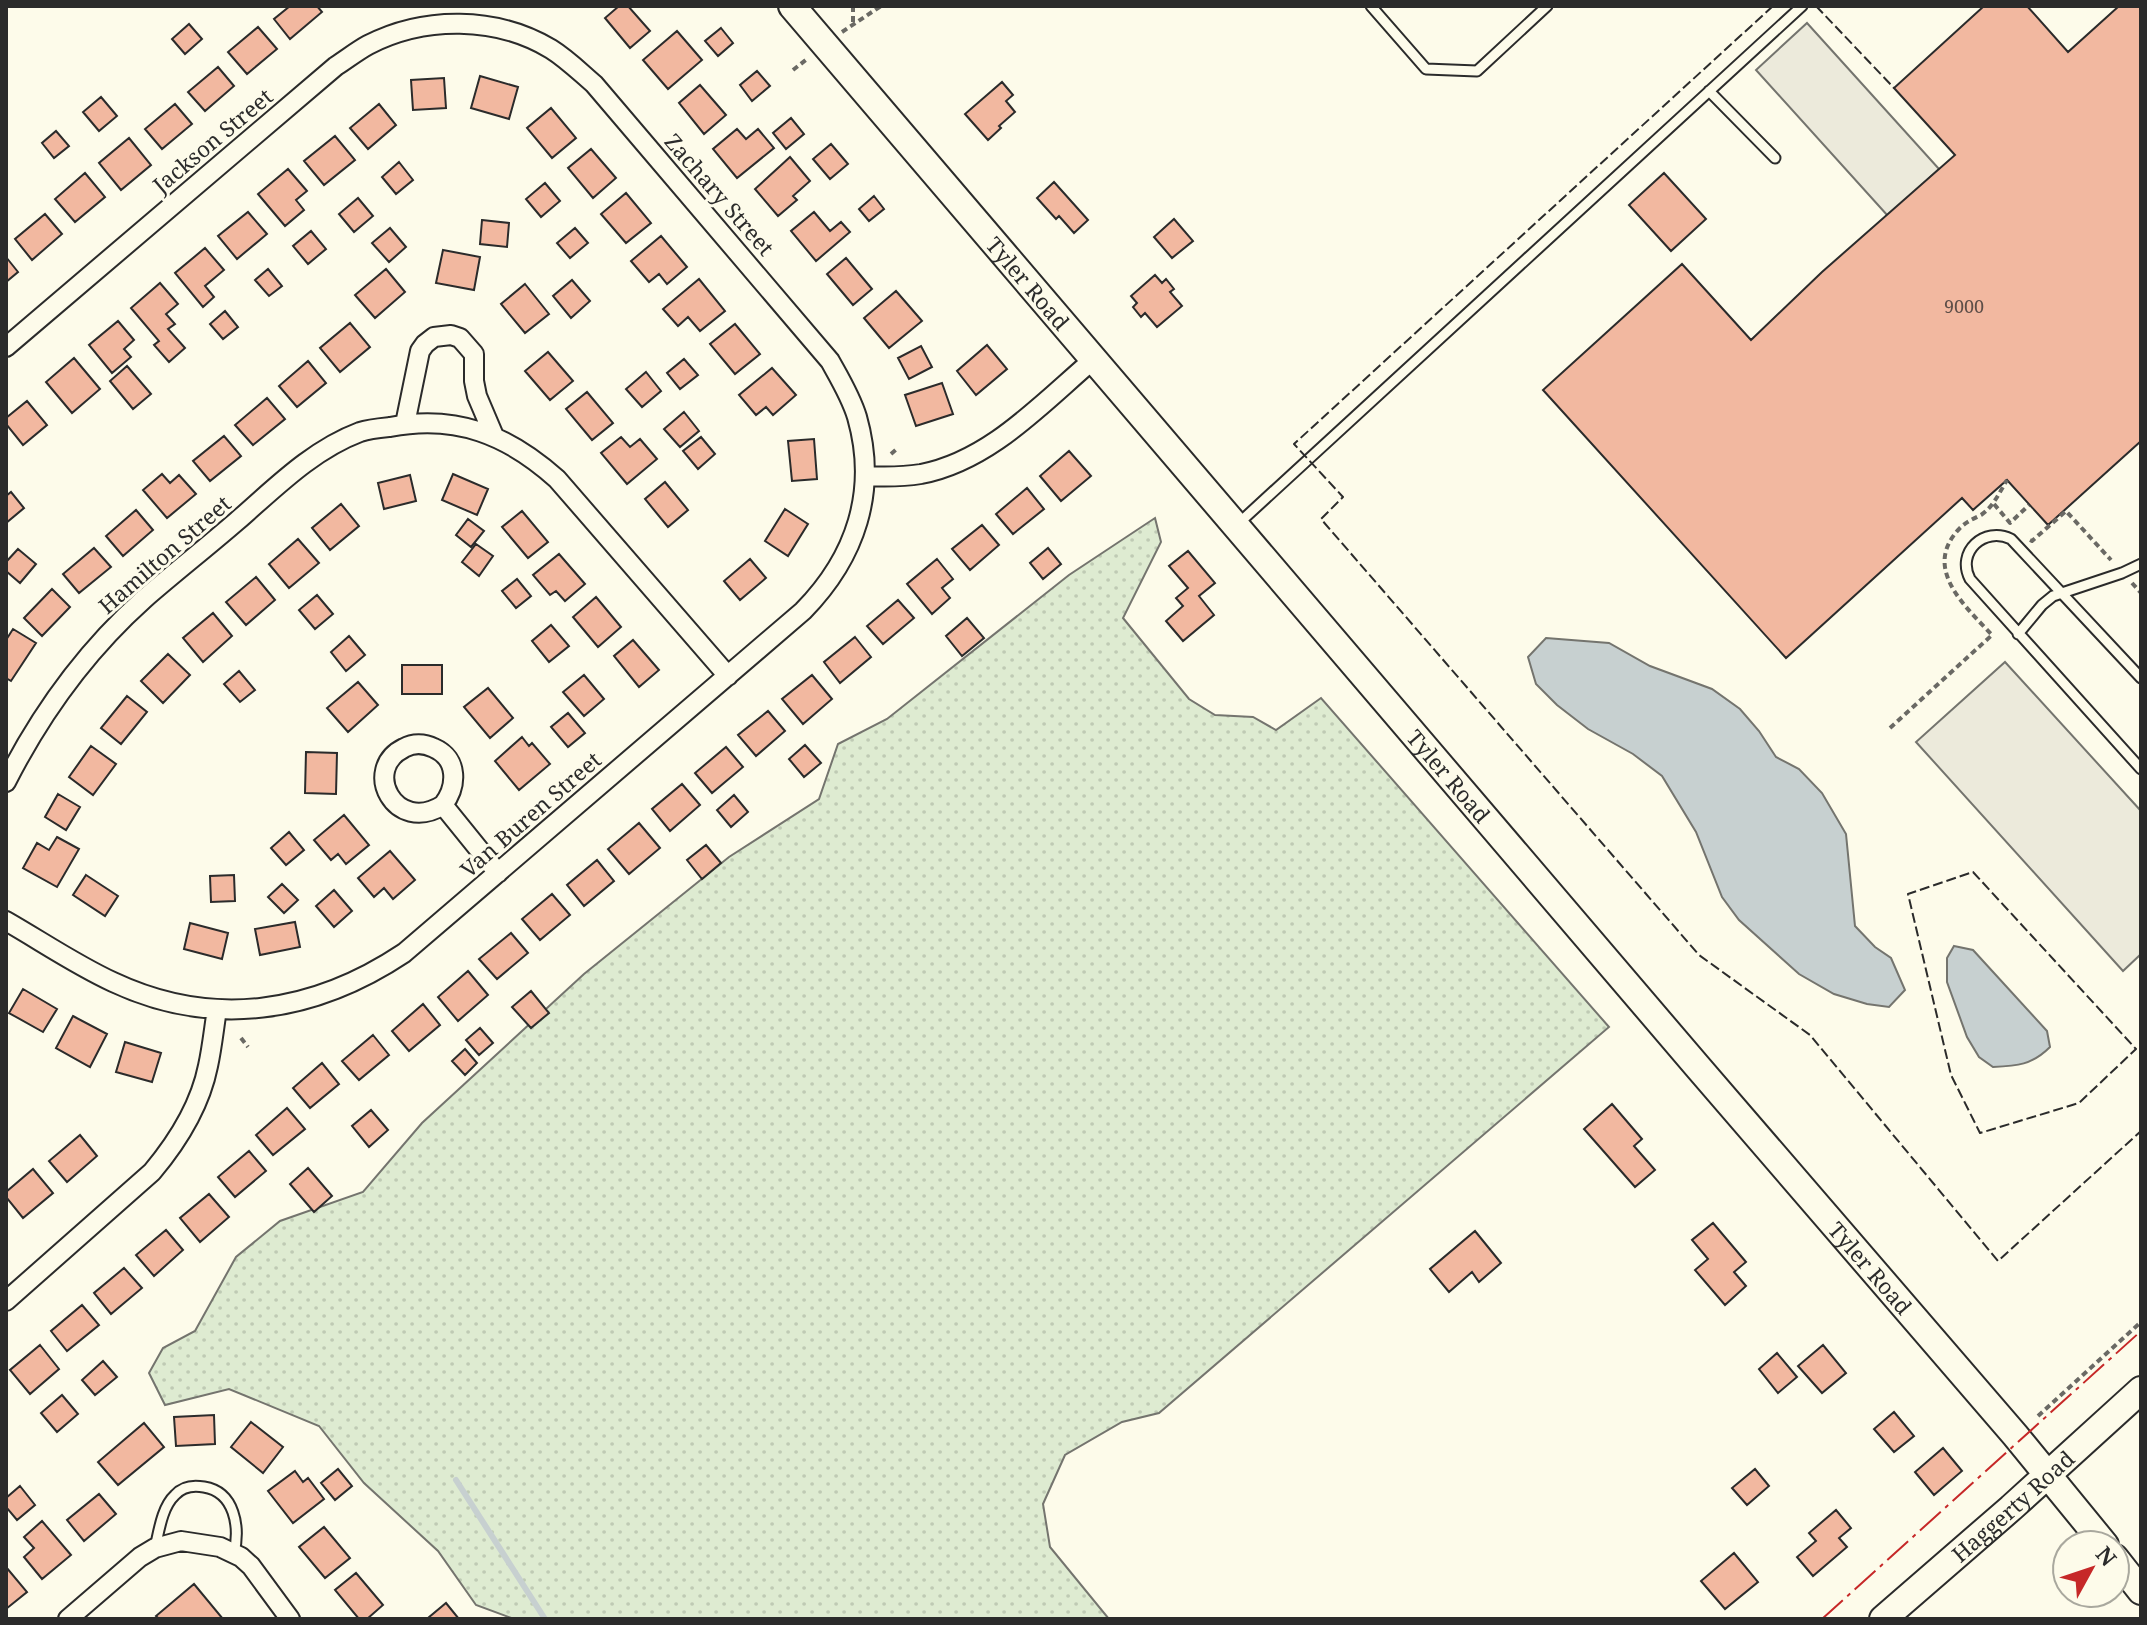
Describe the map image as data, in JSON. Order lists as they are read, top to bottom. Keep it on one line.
{"streets":{"street":["Jackson Street","Zachary Street","Tyler Road","Hamilton Street","Van Buren Street","Haggerty Road"]},"crossings":[["Jackson Street","Zachary Street"],["Zachary Street","Van Buren Street"],["Tyler Road","Haggerty Road"],["Hamilton Street","Van Buren Street"]],"house_numbers":["9000"],"north":"top right"}
